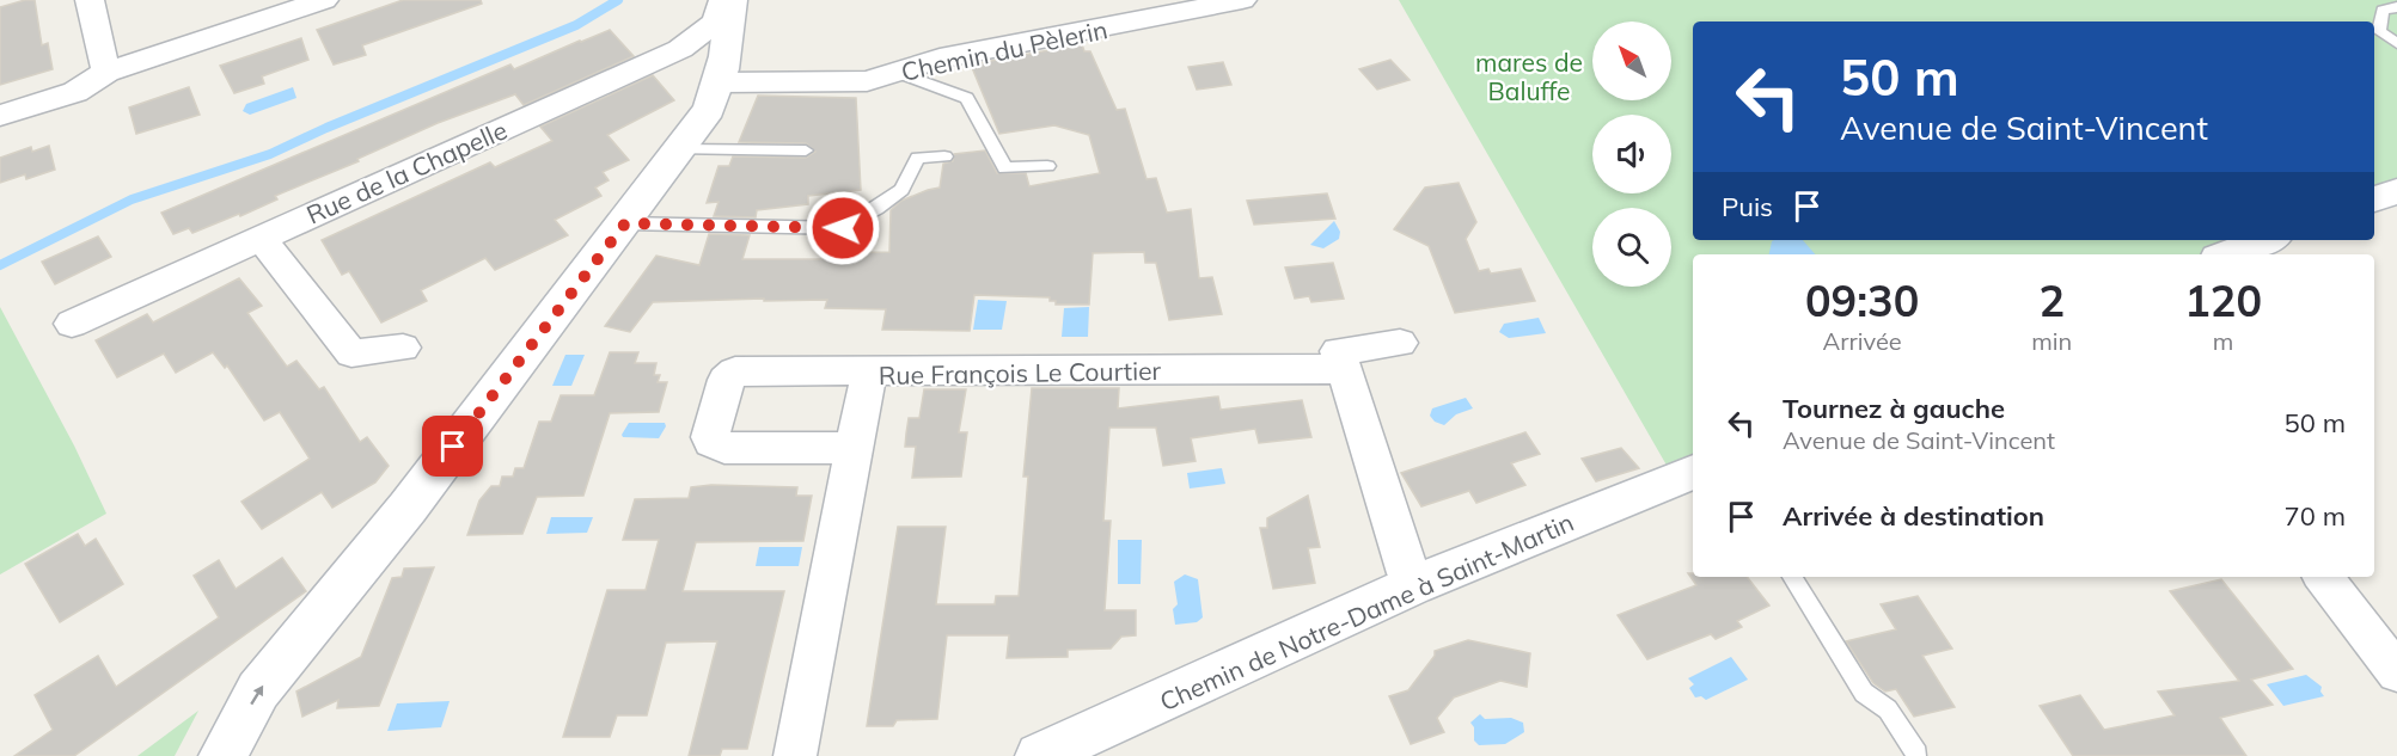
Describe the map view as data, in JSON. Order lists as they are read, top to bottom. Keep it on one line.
{"streets":{"street":["Chemin du Pèlerin","Rue de la Chapelle","Rue François Le Courtier","Chemin de Notre-Dame à Saint-Martin"]},"parks":["mares de Baluffe"],"north":"top left","page":{"turn":["50 m","Avenue de Saint-Vincent"],"then":"Puis","eta":["09:30","Arrivée","2","min","120","m"],"list":[{"name":"Tournez à gauche","note":"Avenue de Saint-Vincent","value":"50 m"},{"name":"Arrivée à destination","value":"70 m"}]}}
